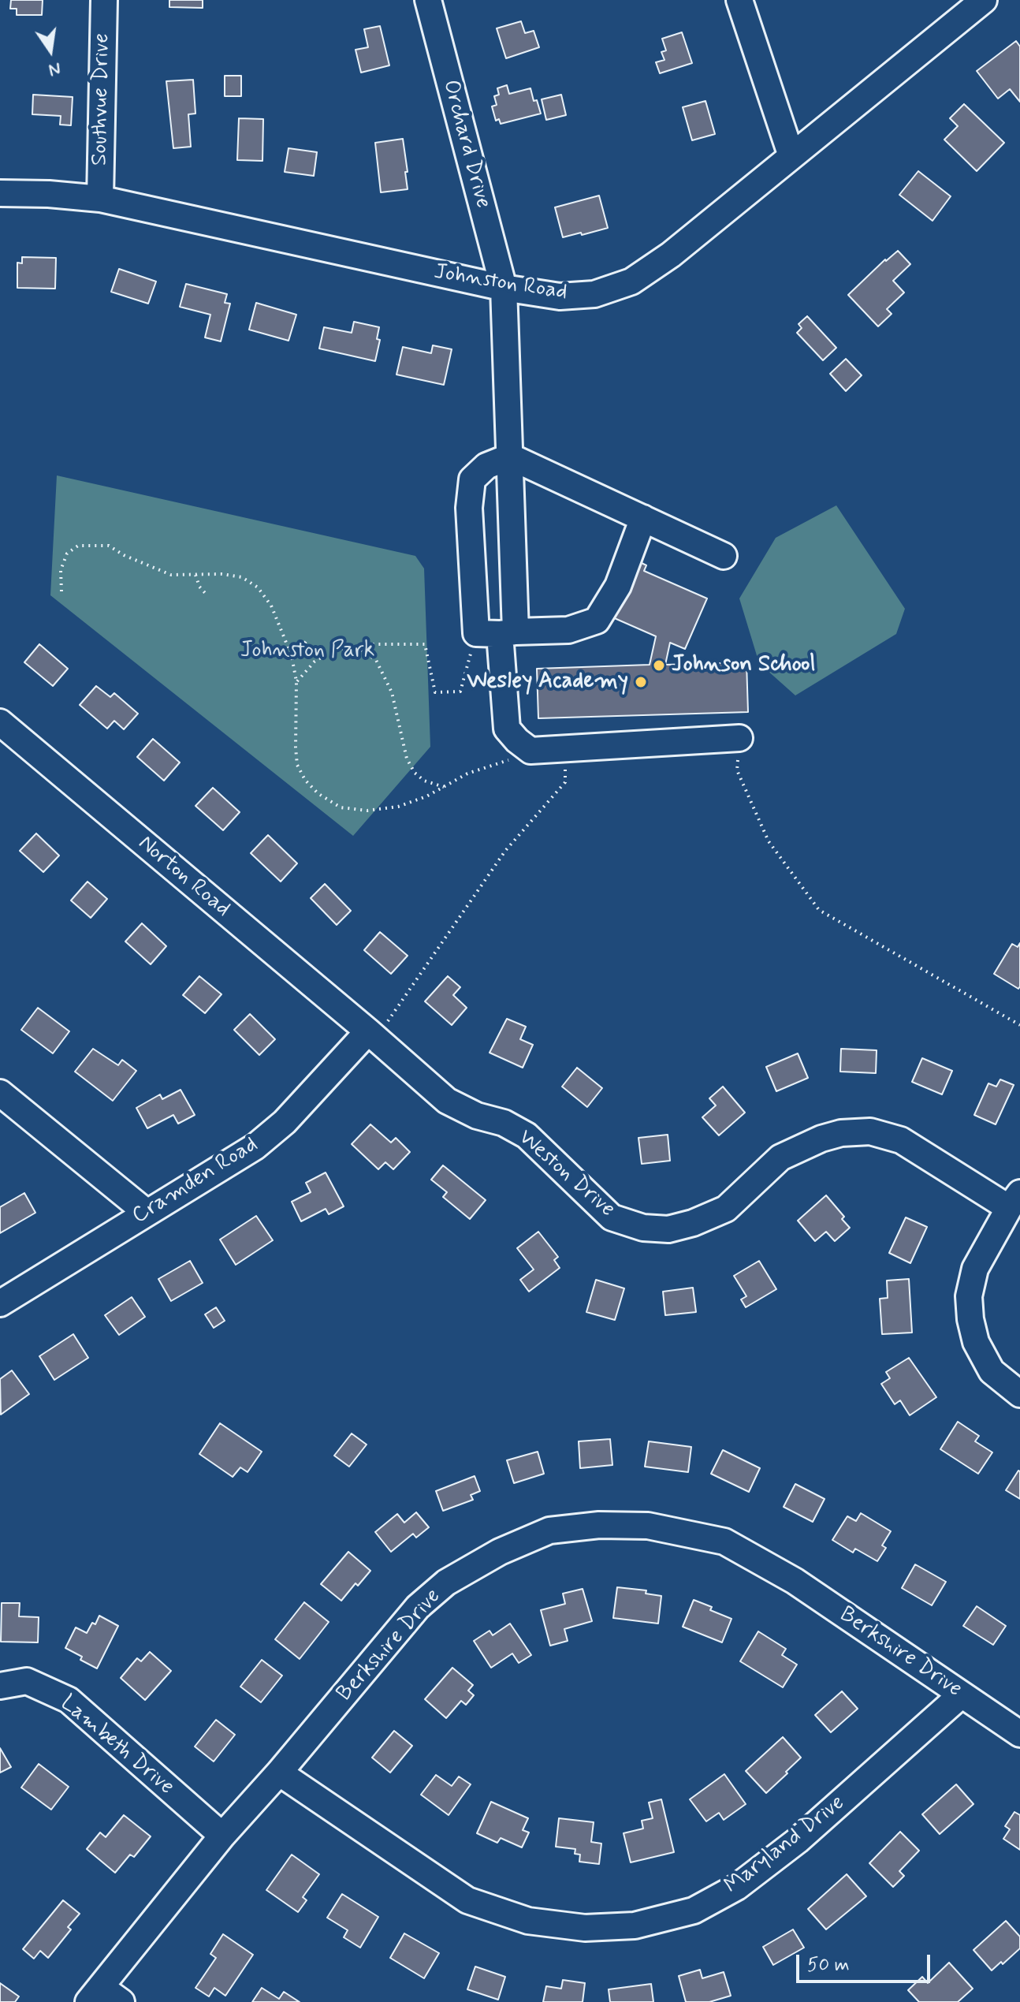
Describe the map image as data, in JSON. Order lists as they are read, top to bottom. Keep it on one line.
{"streets":{"street":["Southvue Drive","Orchard Drive","Johnston Road","Norton Road","Weston Drive","Cramden Road","Berkshire Drive","Lambeth Drive","Maryland Drive"]},"crossings":[["Southvue Drive","Johnston Road"],["Orchard Drive","Johnston Road"],["Norton Road","Weston Drive"],["Norton Road","Cramden Road"],["Weston Drive","Cramden Road"],["Berkshire Drive","Lambeth Drive"],["Berkshire Drive","Maryland Drive"]],"parks":["Johnston Park"],"places":["Johnson School","Wesley Academy"],"scale_bar":"50 m","north":"bottom"}
